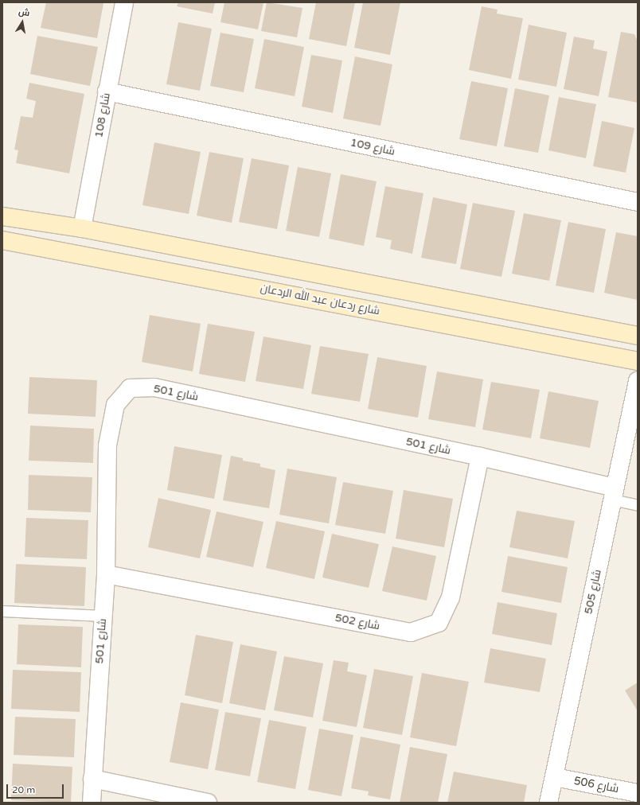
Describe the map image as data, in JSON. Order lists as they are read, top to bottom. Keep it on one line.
{"streets":{"street":["شارع 108","شارع 109","شارع ردعان عبد الله الردعان","شارع 501","شارع 505","شارع 502","شارع 506"]},"crossings":[["شارع 108","شارع 109"],["شارع 501","شارع 505"],["شارع 501","شارع 502"],["شارع 505","شارع 506"]],"scale_bar":"20 m","north":"top"}
